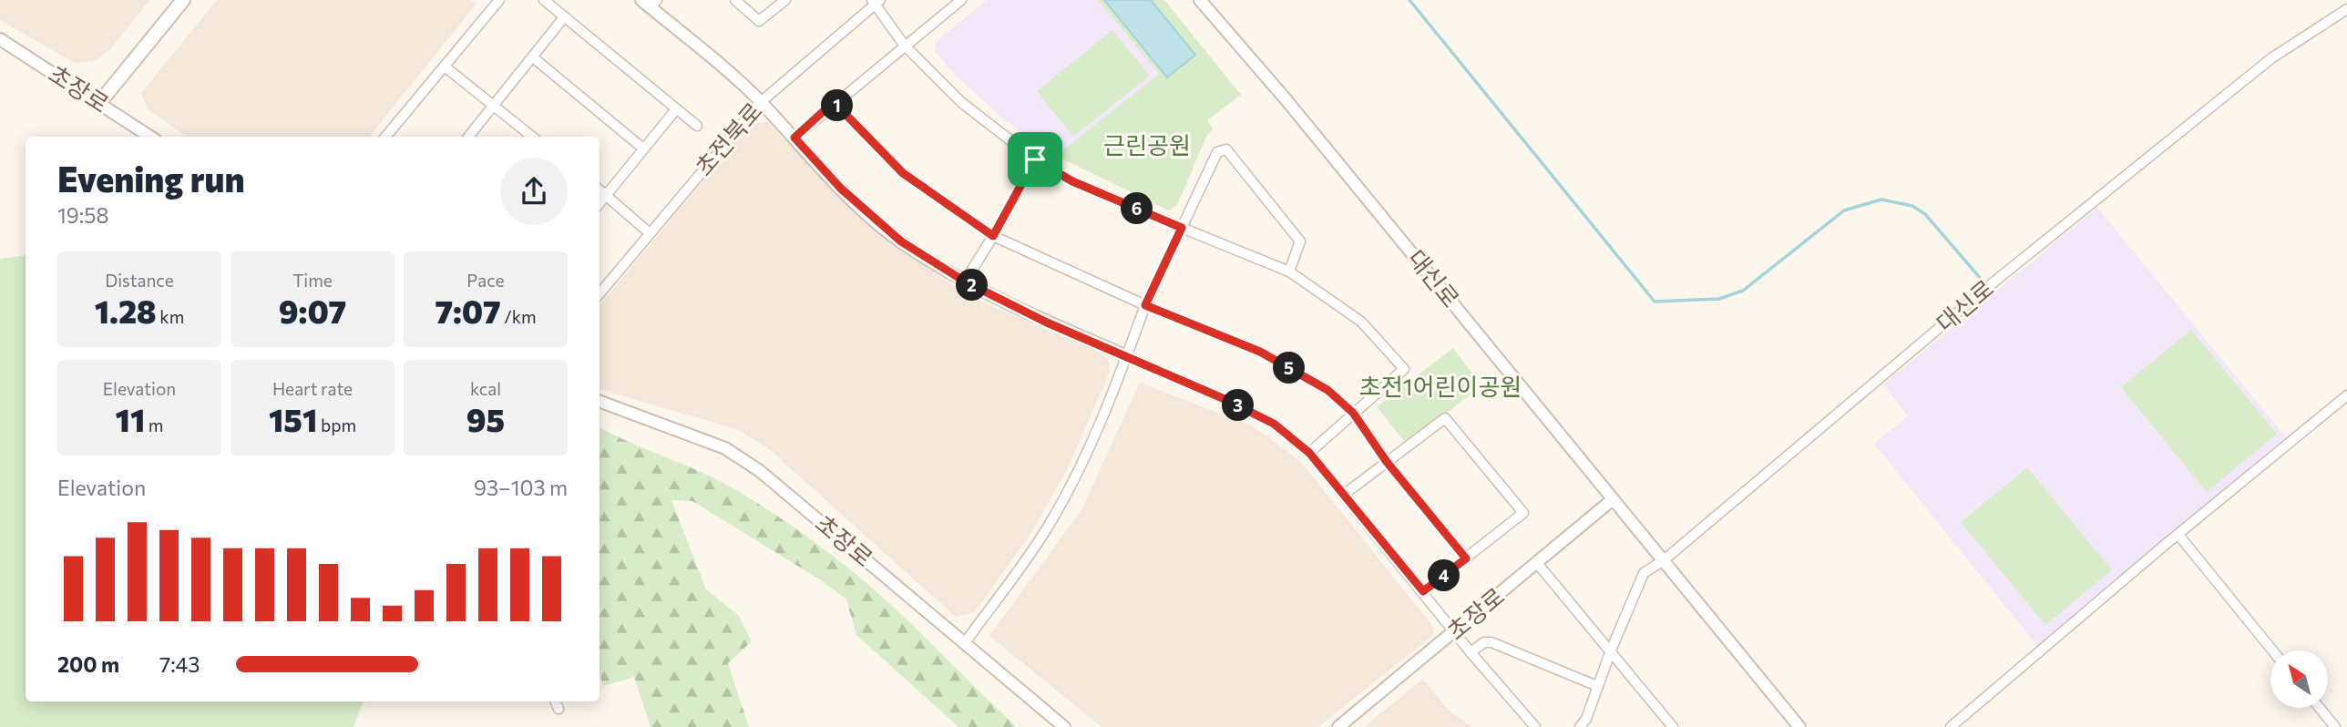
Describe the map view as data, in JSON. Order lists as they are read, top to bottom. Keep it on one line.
{"streets":{"street":["초장로","초전북로","대신로"]},"crossings":[["초장로","대신로"]],"parks":["근린공원","초전1어린이공원"],"north":"top left","page":{"pins":["1","6","2","5","3","4"],"heading":["Evening run","19:58"],"stats":[["Distance","1.28 km"],["Time","9:07"],["Pace","7:07 /km"],["Elevation","11 m"],["Heart rate","151 bpm"],["kcal","95"]],"chart":["Elevation","93–103 m"],"list":[{"name":"200 m","note":"7:43"}]}}
